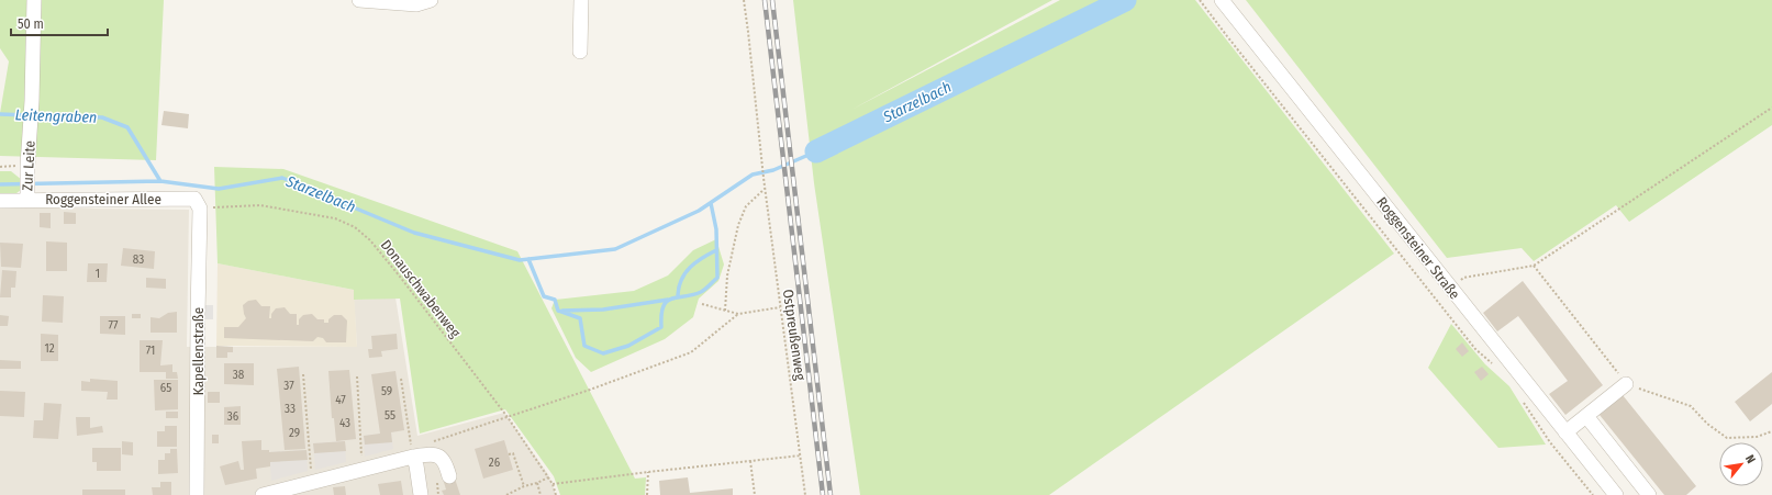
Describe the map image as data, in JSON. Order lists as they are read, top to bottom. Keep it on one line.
{"streets":{"street":["Zur Leite","Roggensteiner Allee","Roggensteiner Straße","Kapellenstraße"],"path":["Donauschwabenweg","Ostpreußenweg"]},"crossings":[["Zur Leite","Roggensteiner Allee"],["Roggensteiner Allee","Donauschwabenweg"],["Roggensteiner Allee","Kapellenstraße"],["Donauschwabenweg","Kapellenstraße"]],"water":["Starzelbach","Leitengraben"],"house_numbers":["83","1","77","12","71","38","37","65","59","47","33","55","36","43","29","26"],"scale_bar":"50 m","north":"top right"}
